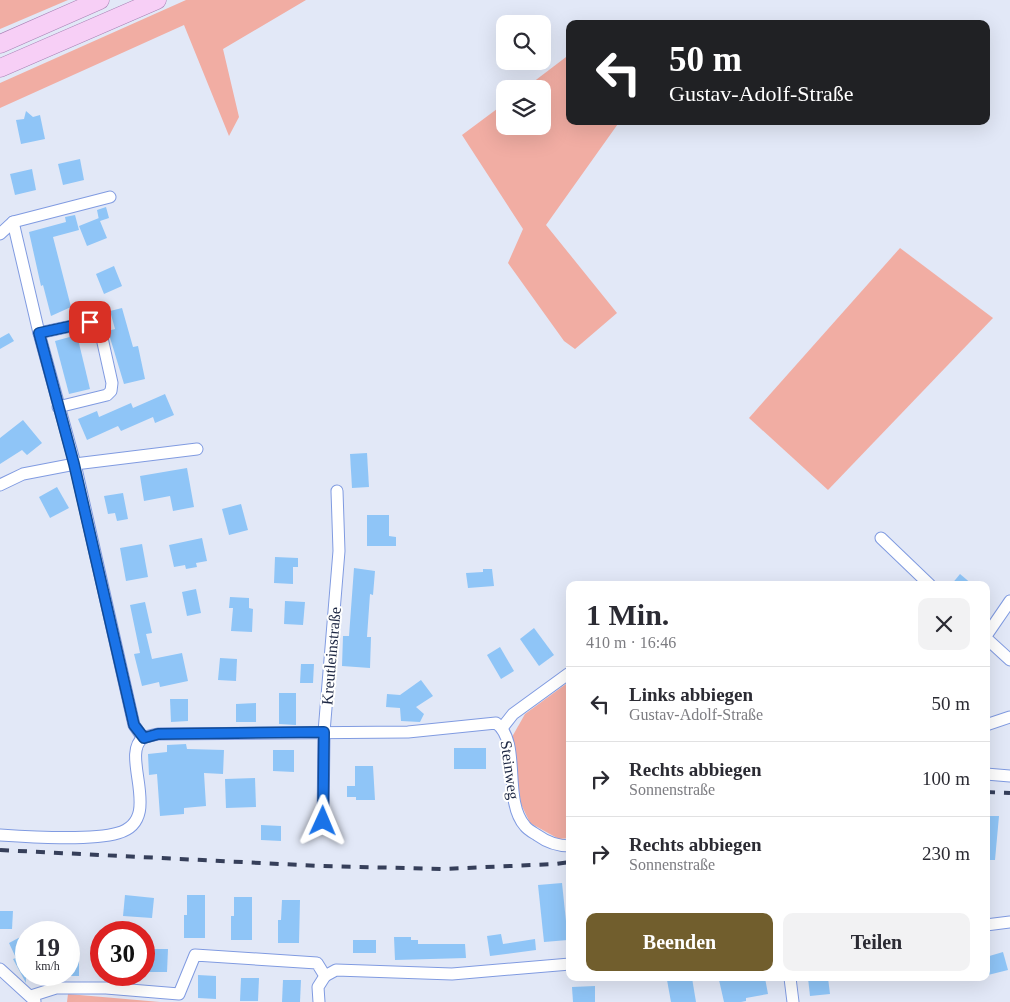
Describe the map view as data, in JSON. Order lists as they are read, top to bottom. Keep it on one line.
{"streets":{"street":["Kreutleinstraße","Steinweg"]},"page":{"turn":["50 m","Gustav-Adolf-Straße"],"heading":["1 Min.","410 m · 16:46"],"list":[{"name":"Links abbiegen","note":"Gustav-Adolf-Straße","value":"50 m"},{"name":"Rechts abbiegen","note":"Sonnenstraße","value":"100 m"},{"name":"Rechts abbiegen","note":"Sonnenstraße","value":"230 m"}],"buttons":["Beenden","Teilen"],"speed":"19 km/h","limit":"30"}}
